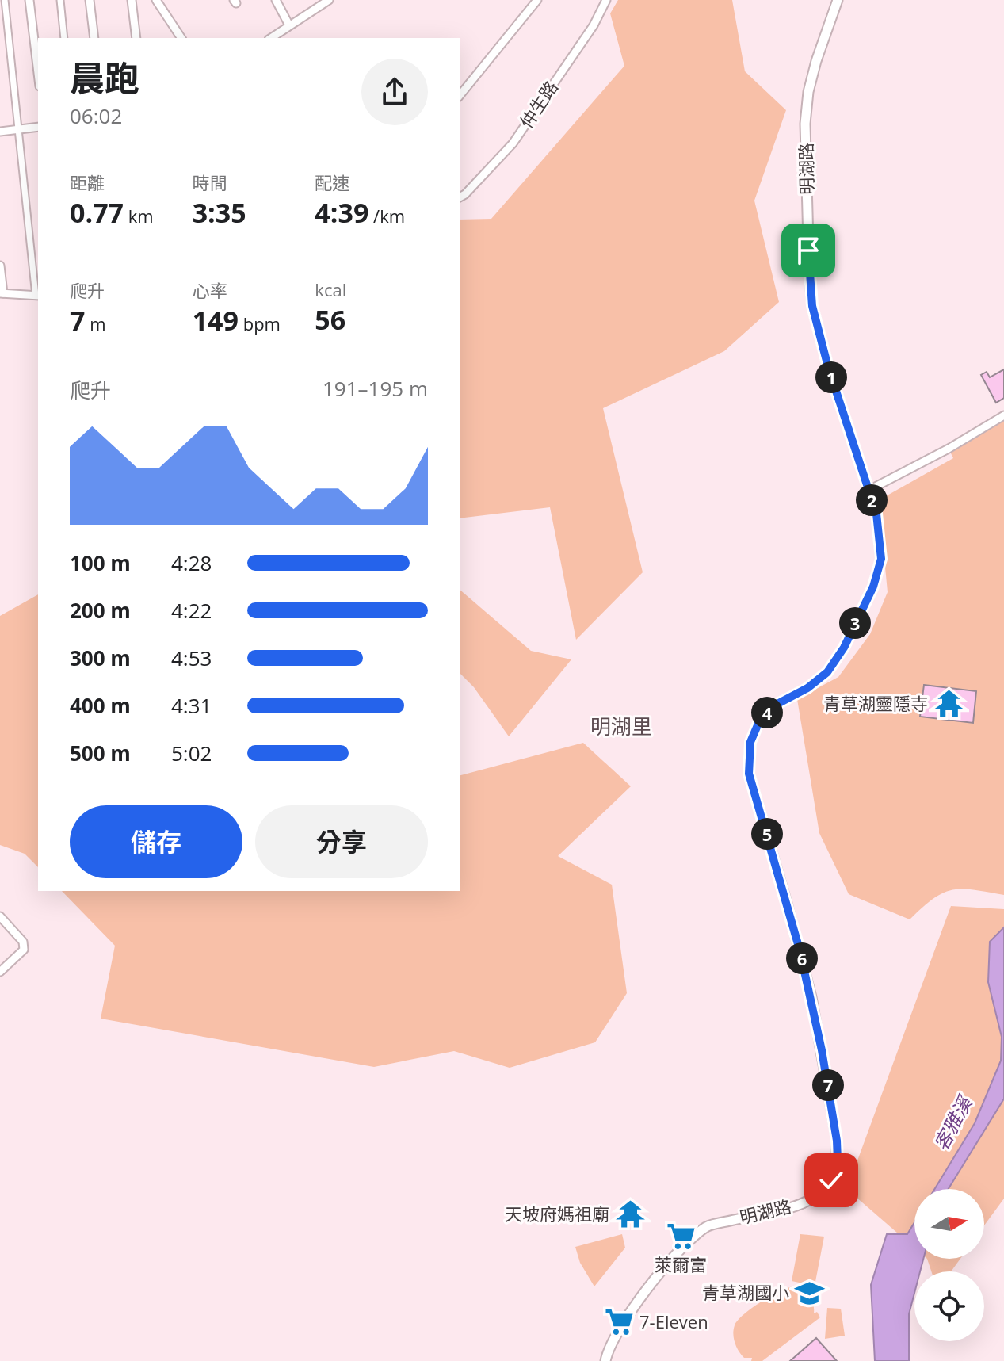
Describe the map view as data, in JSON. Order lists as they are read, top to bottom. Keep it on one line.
{"streets":{"street":["仲生路","明湖路"]},"districts":["明湖里"],"water":["客雅溪"],"places":{"temple":["青草湖靈隱寺","天坡府媽祖廟"],"supermarket":["萊爾富","7-Eleven"],"school or university":["青草湖國小"]},"north":"right","page":{"heading":["晨跑","06:02"],"stats":[["距離","0.77 km"],["時間","3:35"],["配速","4:39 /km"],["爬升","7 m"],["心率","149 bpm"],["kcal","56"]],"pins":["1","2","3","4","5","6","7"],"chart":["爬升","191–195 m"],"list":[{"name":"100 m","note":"4:28"},{"name":"200 m","note":"4:22"},{"name":"300 m","note":"4:53"},{"name":"400 m","note":"4:31"},{"name":"500 m","note":"5:02"}],"buttons":["儲存","分享"]}}
